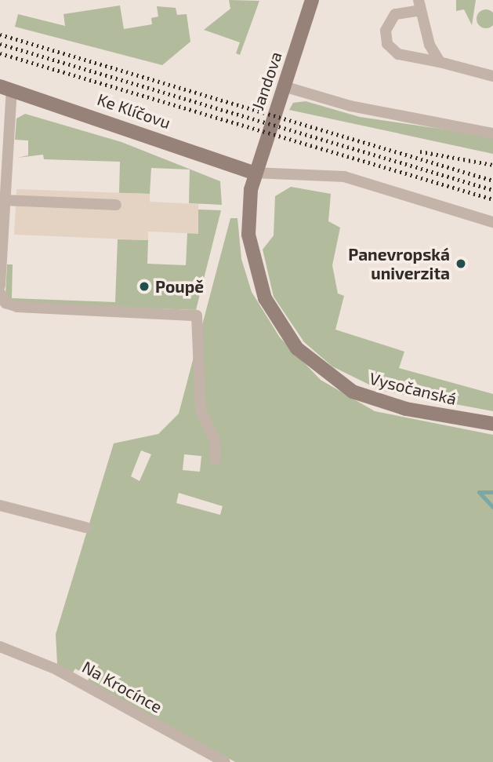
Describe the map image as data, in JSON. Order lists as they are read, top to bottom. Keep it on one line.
{"streets":{"main road":["Jandova","Ke Klíčovu","Vysočanská"],"street":["Na Krocínce"]},"crossings":[["Jandova","Ke Klíčovu"],["Jandova","Vysočanská"],["Ke Klíčovu","Vysočanská"]],"places":["Panevropská univerzita","Poupě"]}
